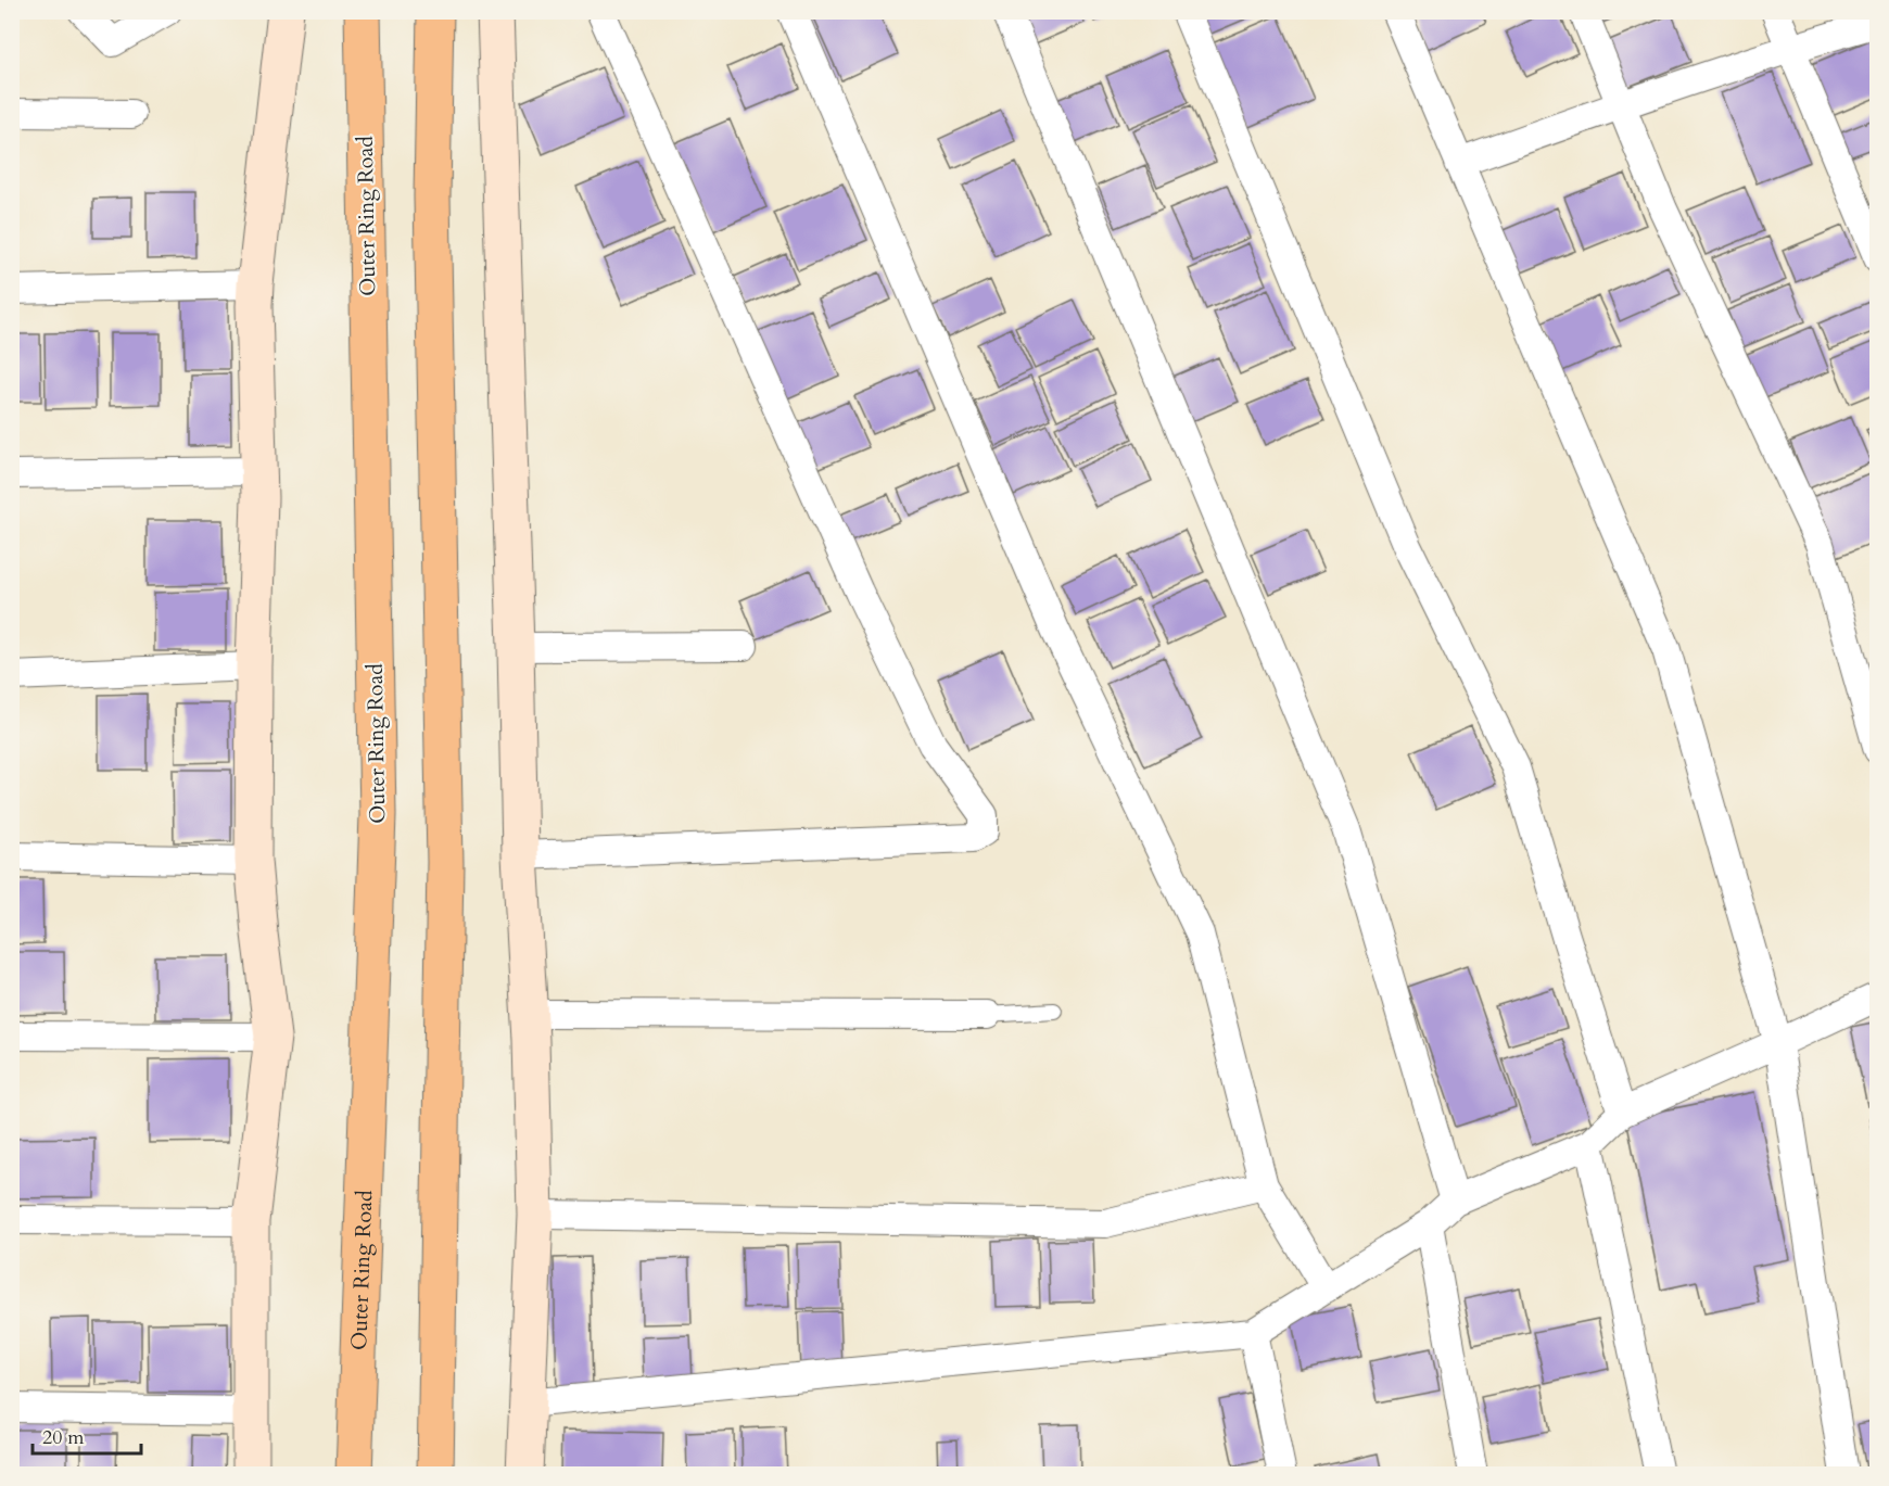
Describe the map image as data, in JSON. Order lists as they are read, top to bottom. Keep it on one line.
{"streets":{"highway":["Outer Ring Road"]},"scale_bar":"20 m"}
